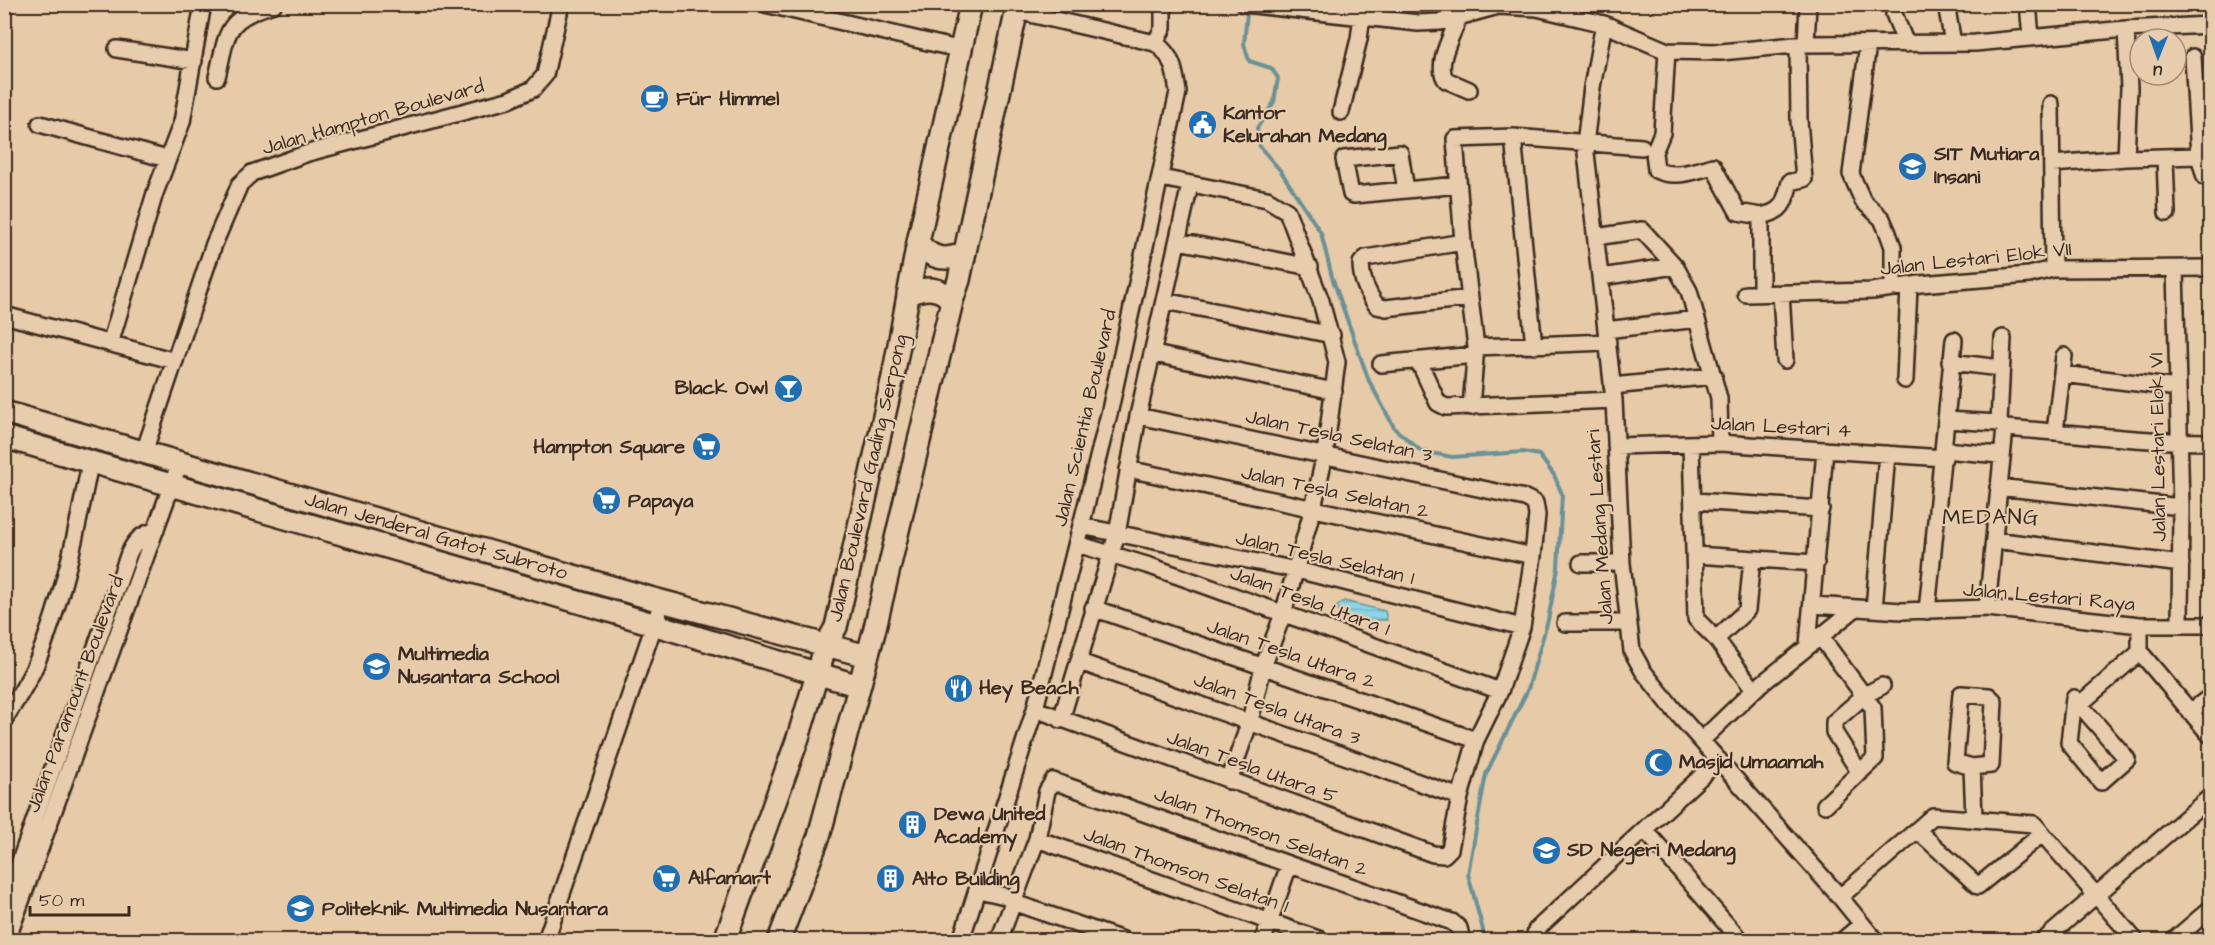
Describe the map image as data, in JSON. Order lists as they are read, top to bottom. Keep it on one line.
{"streets":{"main road":["Jalan Boulevard Gading Serpong","Jalan Jenderal Gatot Subroto"],"street":["Jalan Hampton Boulevard","Jalan Lestari Elok VII","Jalan Scientia Boulevard","Jalan Lestari 4","Jalan Tesla Selatan 3","Jalan Lestari Elok VI","Jalan Tesla Selatan 2","Jalan Medang Lestari","Jalan Tesla Selatan 1","Jalan Lestari Raya","Jalan Tesla Utara 1","Jalan Tesla Utara 2","Jalan Paramount Boulevard","Jalan Tesla Utara 3","Jalan Tesla Utara 5","Jalan Thomson Selatan 2","Jalan Thomson Selatan 1"]},"crossings":[["Jalan Hampton Boulevard","Jalan Jenderal Gatot Subroto"],["Jalan Lestari Elok VII","Jalan Lestari Elok VI"],["Jalan Scientia Boulevard","Jalan Tesla Selatan 1"],["Jalan Scientia Boulevard","Jalan Tesla Utara 1"],["Jalan Scientia Boulevard","Jalan Tesla Utara 5"],["Jalan Lestari 4","Jalan Medang Lestari"],["Jalan Tesla Selatan 3","Jalan Tesla Selatan 2"],["Jalan Lestari Elok VI","Jalan Lestari Raya"],["Jalan Boulevard Gading Serpong","Jalan Jenderal Gatot Subroto"],["Jalan Jenderal Gatot Subroto","Jalan Paramount Boulevard"],["Jalan Tesla Utara 3","Jalan Tesla Utara 5"],["Jalan Thomson Selatan 2","Jalan Thomson Selatan 1"]],"districts":["MEDANG"],"places":{"cafe":["Für Himmel"],"public building":["Kantor Kelurahan Medang"],"school or university":["SIT Mutiara Insani","Multimedia Nusantara School","SD Negeri Medang","Politeknik Multimedia Nusantara"],"bar":["Black Owl"],"supermarket":["Hampton Square","Papaya","Alfamart"],"restaurant":["Hey Beach"],"mosque":["Masjid Umaamah"],"building":["Dewa United Academy","Alto Building"]},"scale_bar":"50 m","north":"bottom"}
